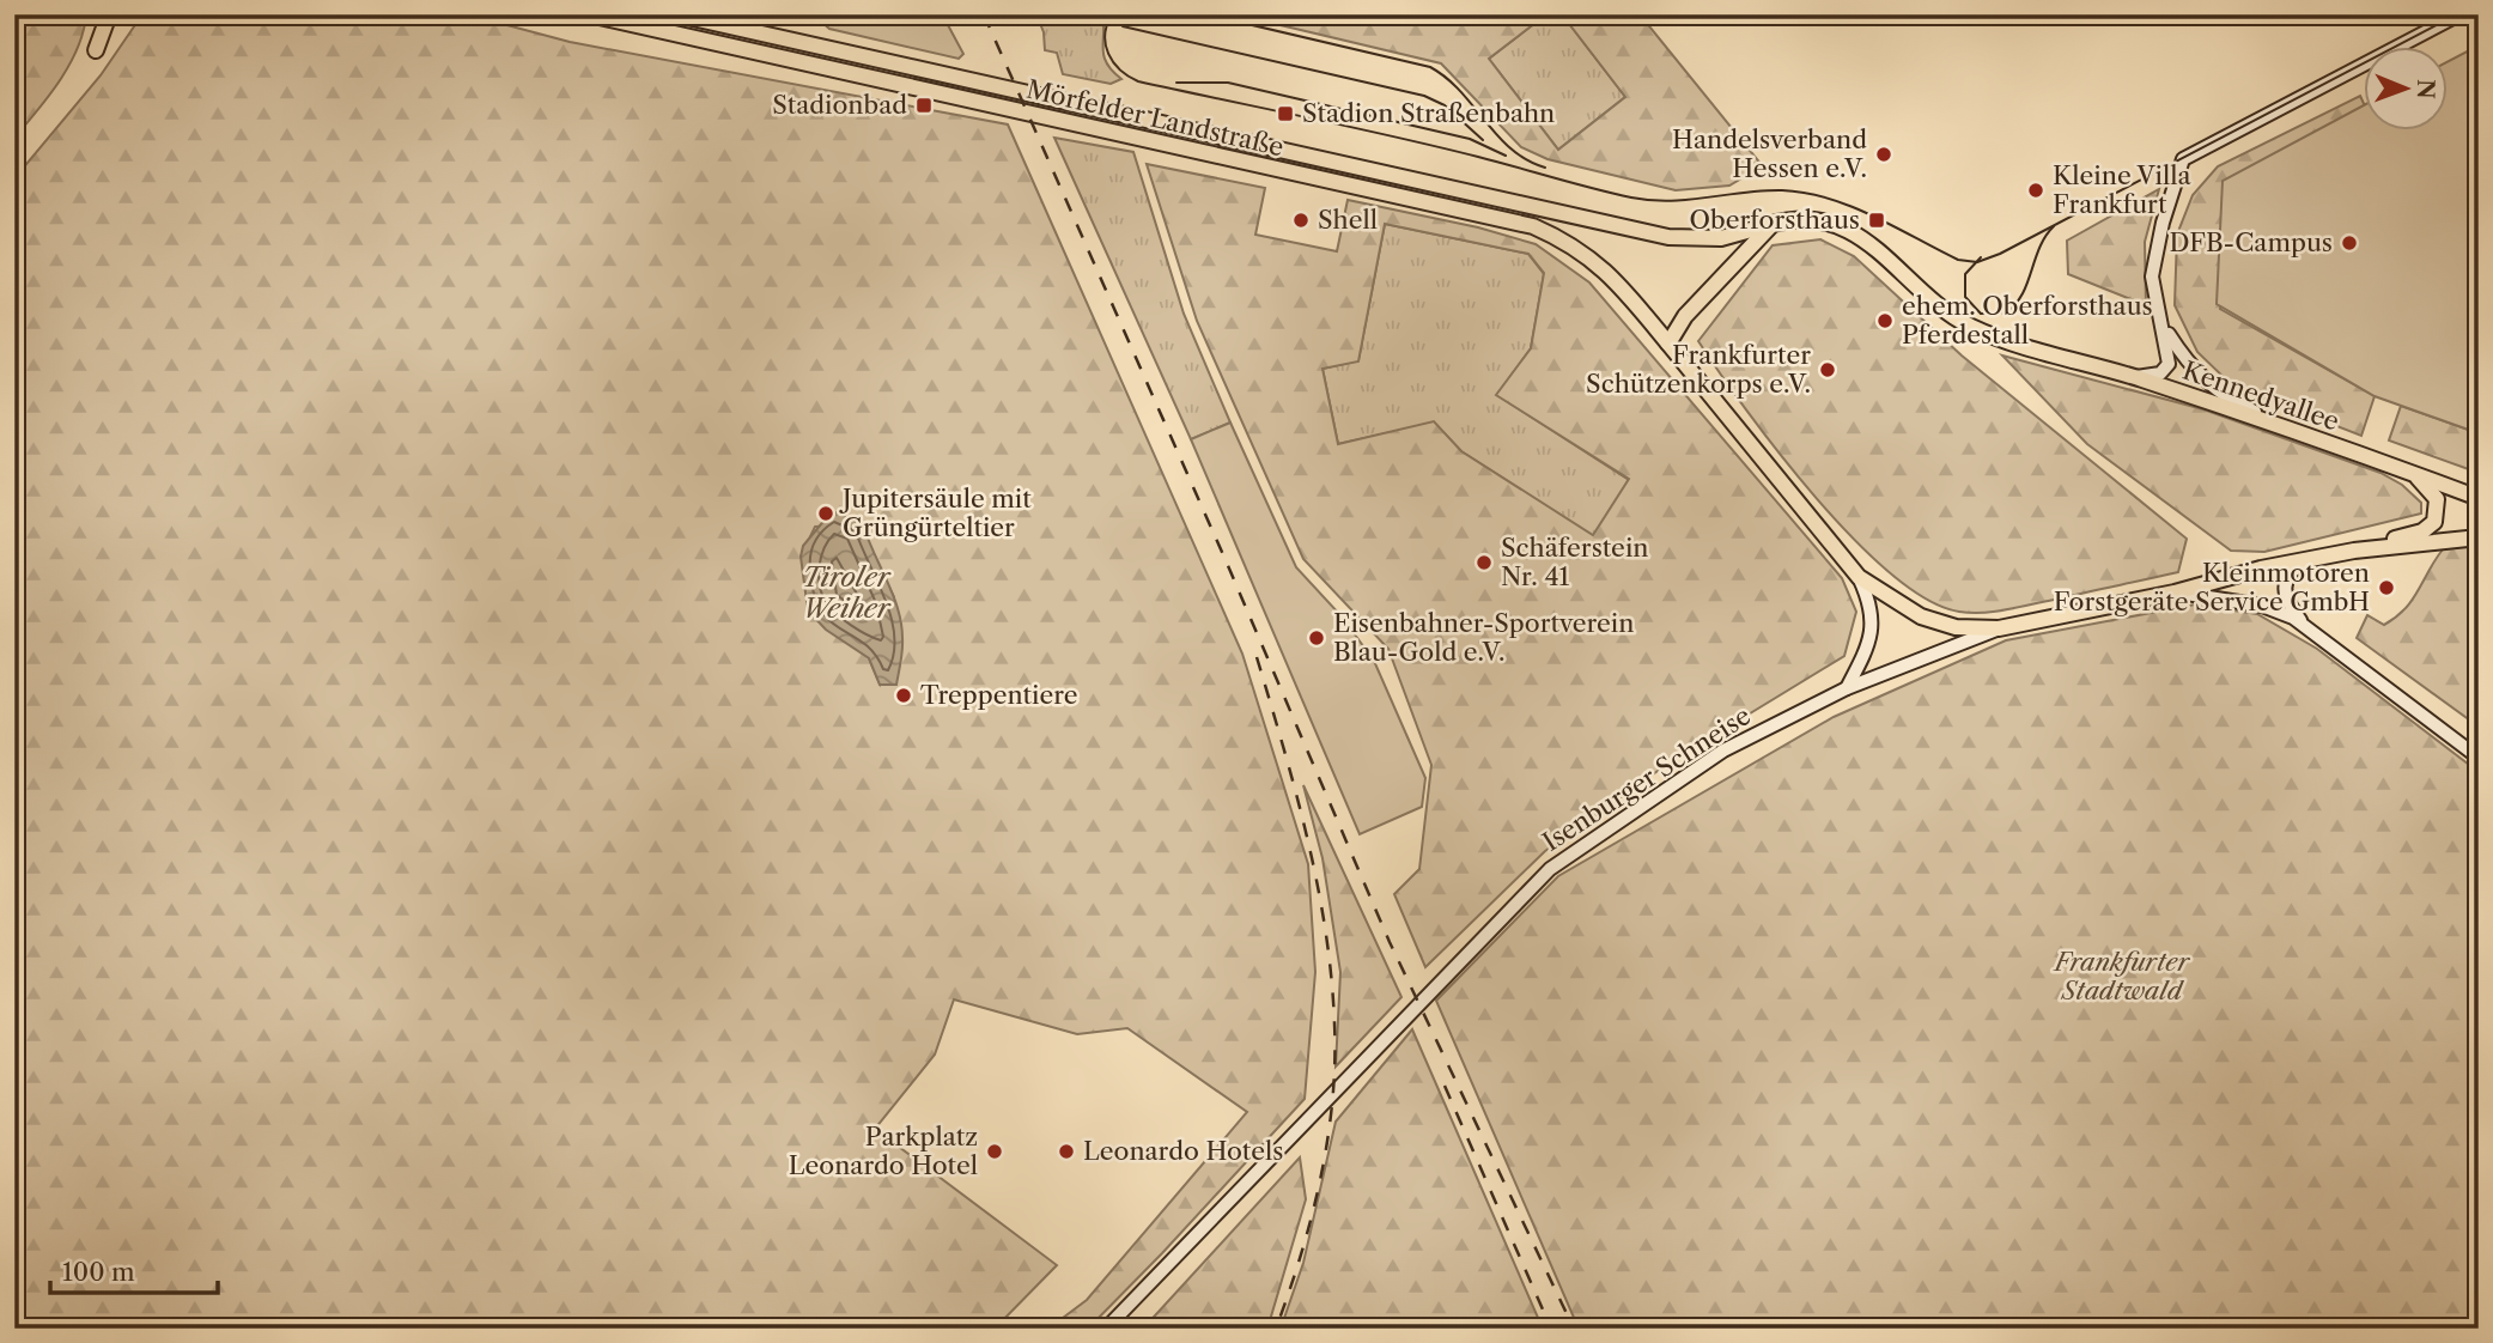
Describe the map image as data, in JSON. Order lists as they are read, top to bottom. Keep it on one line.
{"streets":{"main road":["Mörfelder Landstraße","Kennedyallee","Isenburger Schneise"]},"crossings":[["Mörfelder Landstraße","Kennedyallee"],["Mörfelder Landstraße","Isenburger Schneise"]],"water":["Tiroler Weiher"],"parks":["Frankfurter Stadtwald"],"places":{"transit":["Stadionbad","Stadion Straßenbahn","Oberforsthaus"],"other":["Handelsverband Hessen e.V.","Kleine Villa Frankfurt","Shell","DFB-Campus","ehem. Oberforsthaus Pferdestall","Frankfurter Schützenkorps e.V.","Jupitersäule mit Grüngürteltier","Schäferstein Nr. 41","Kleinmotoren Forstgeräte Service GmbH","Eisenbahner-Sportverein Blau-Gold e.V.","Treppentiere","Parkplatz Leonardo Hotel","Leonardo Hotels"]},"scale_bar":"100 m","north":"right"}
